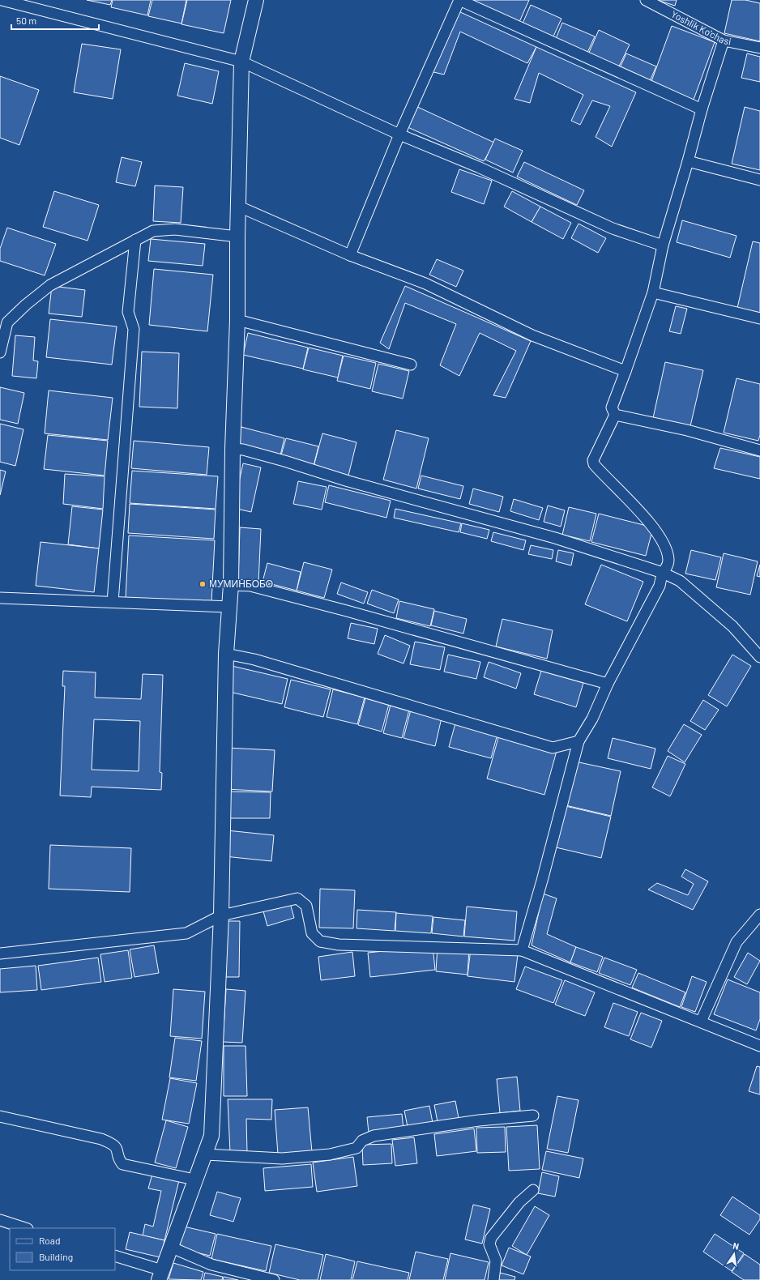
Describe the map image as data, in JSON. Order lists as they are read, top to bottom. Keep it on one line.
{"streets":{"street":["Yoshlik Ko'chasi"]},"places":["МУМИНБОБО"],"legend":["Road","Building"],"scale_bar":"50 m","north":"top"}
